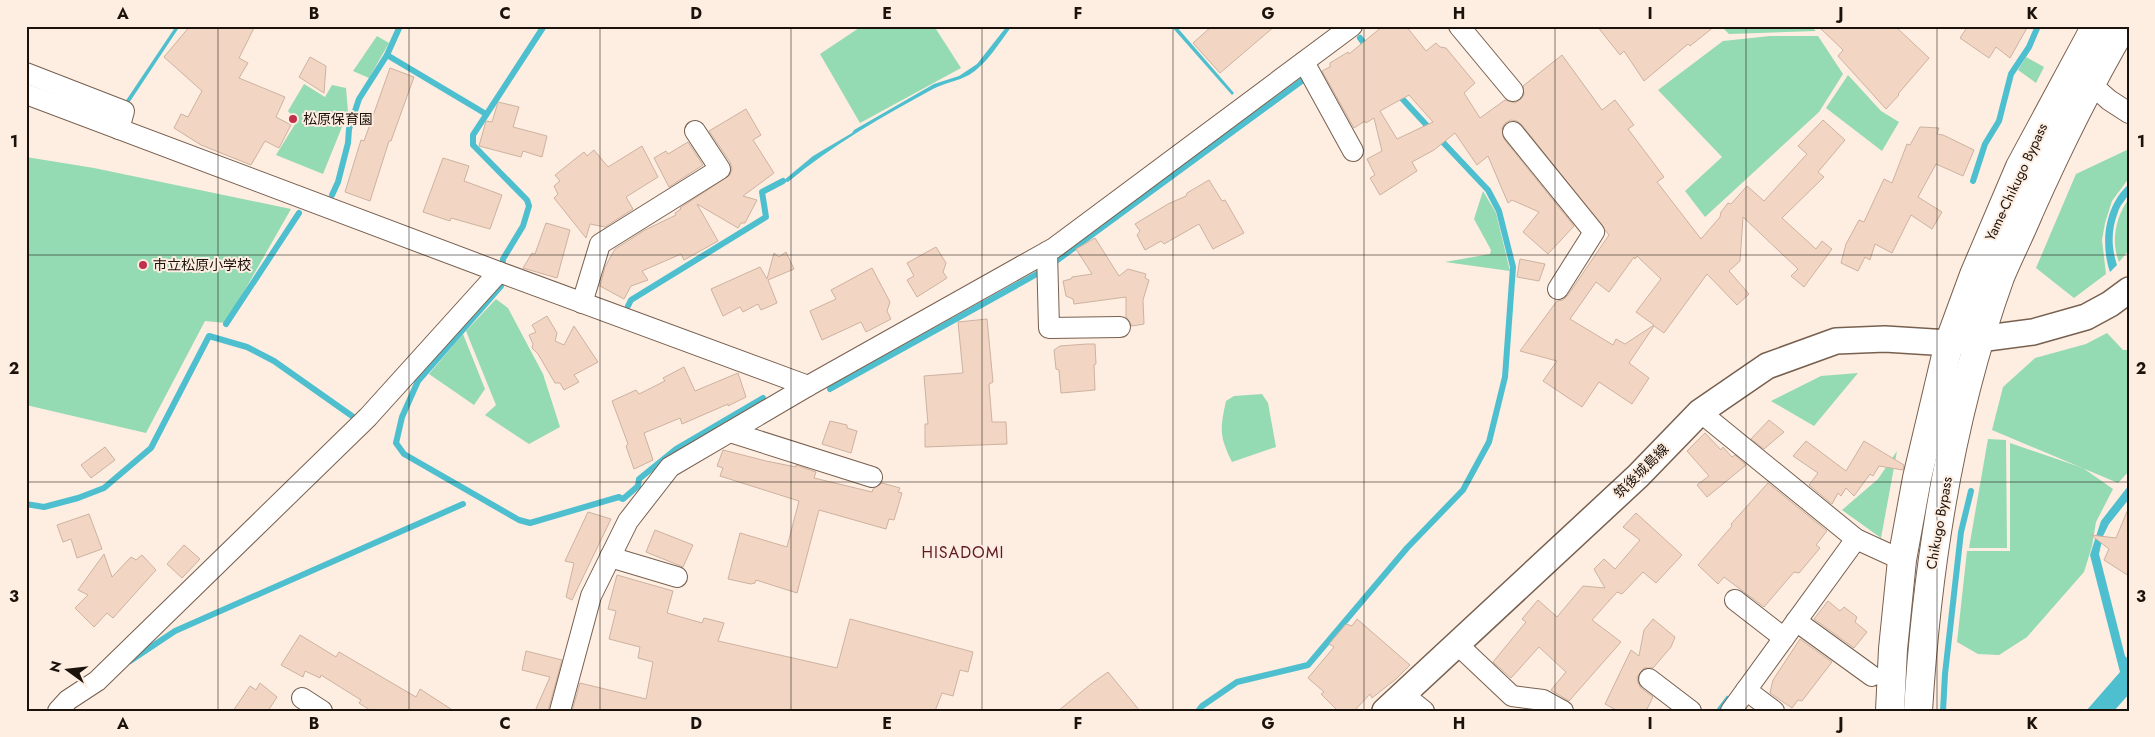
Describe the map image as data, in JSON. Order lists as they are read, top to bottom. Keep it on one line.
{"streets":{"highway":["Yame-Chikugo Bypass","Chikugo Bypass"],"street":["筑後城島線"]},"crossings":[["Yame-Chikugo Bypass","筑後城島線"],["Yame-Chikugo Bypass","Chikugo Bypass"],["筑後城島線","Chikugo Bypass"]],"districts":["HISADOMI"],"places":["松原保育園","市立松原小学校"],"north":"left","grid":{"columns":["A","B","C","D","E","F","G","H","I","J","K"],"rows":["1","2","3"]}}
